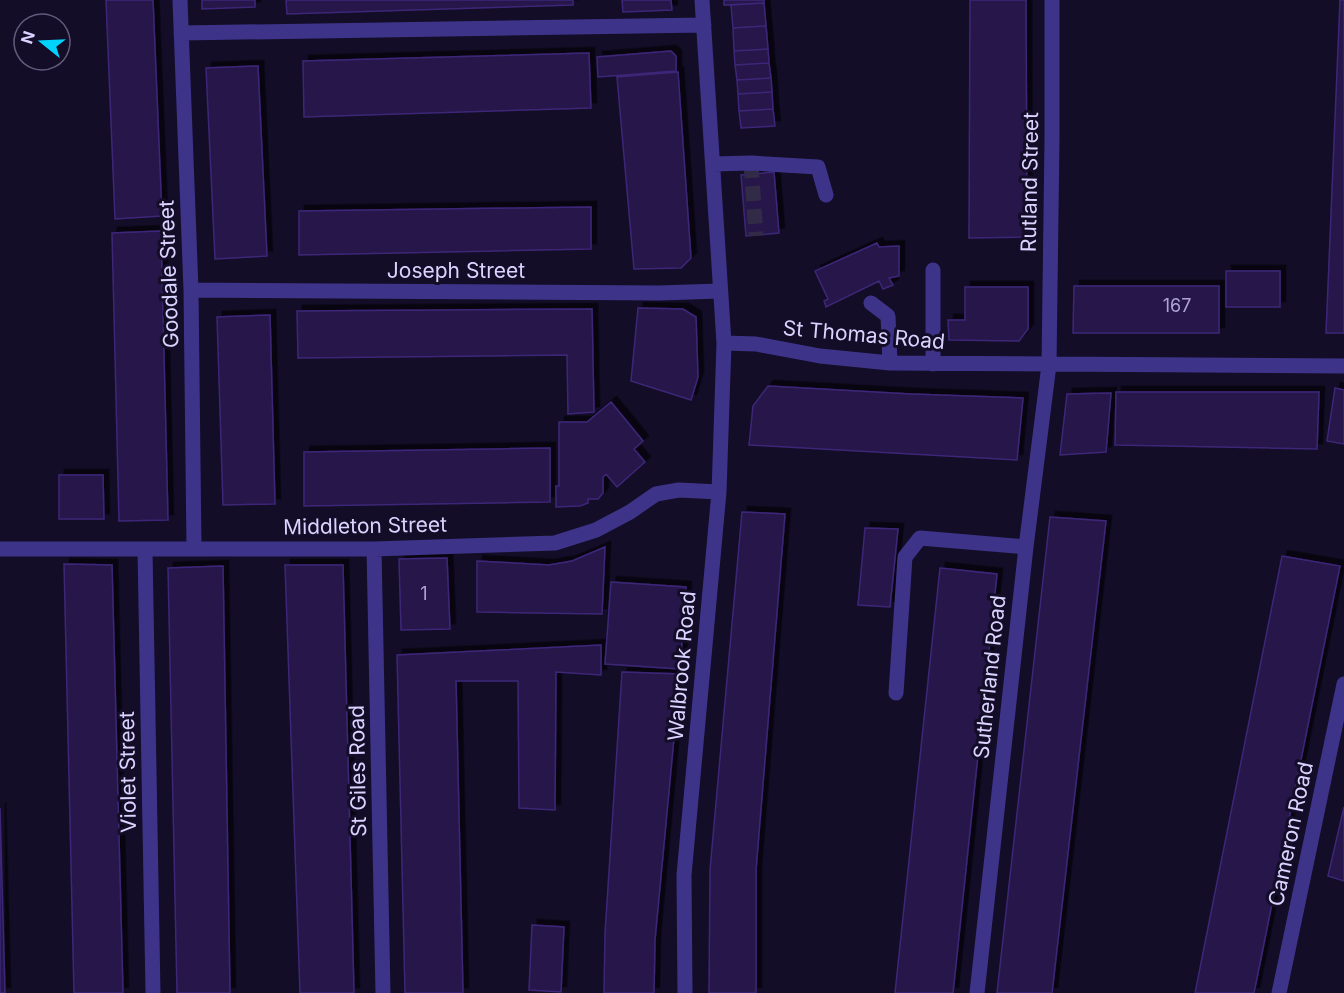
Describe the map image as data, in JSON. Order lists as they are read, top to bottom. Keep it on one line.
{"streets":{"street":["Rutland Street","Joseph Street","Goodale Street","St Thomas Road","Middleton Street","Walbrook Road","Sutherland Road","St Giles Road","Violet Street","Cameron Road"]},"crossings":[["Rutland Street","St Thomas Road"],["Rutland Street","Sutherland Road"],["Joseph Street","Goodale Street"],["Goodale Street","Middleton Street"],["St Thomas Road","Walbrook Road"],["St Thomas Road","Sutherland Road"],["Middleton Street","Walbrook Road"],["Middleton Street","St Giles Road"],["Middleton Street","Violet Street"]],"house_numbers":["167","1"],"north":"left"}
